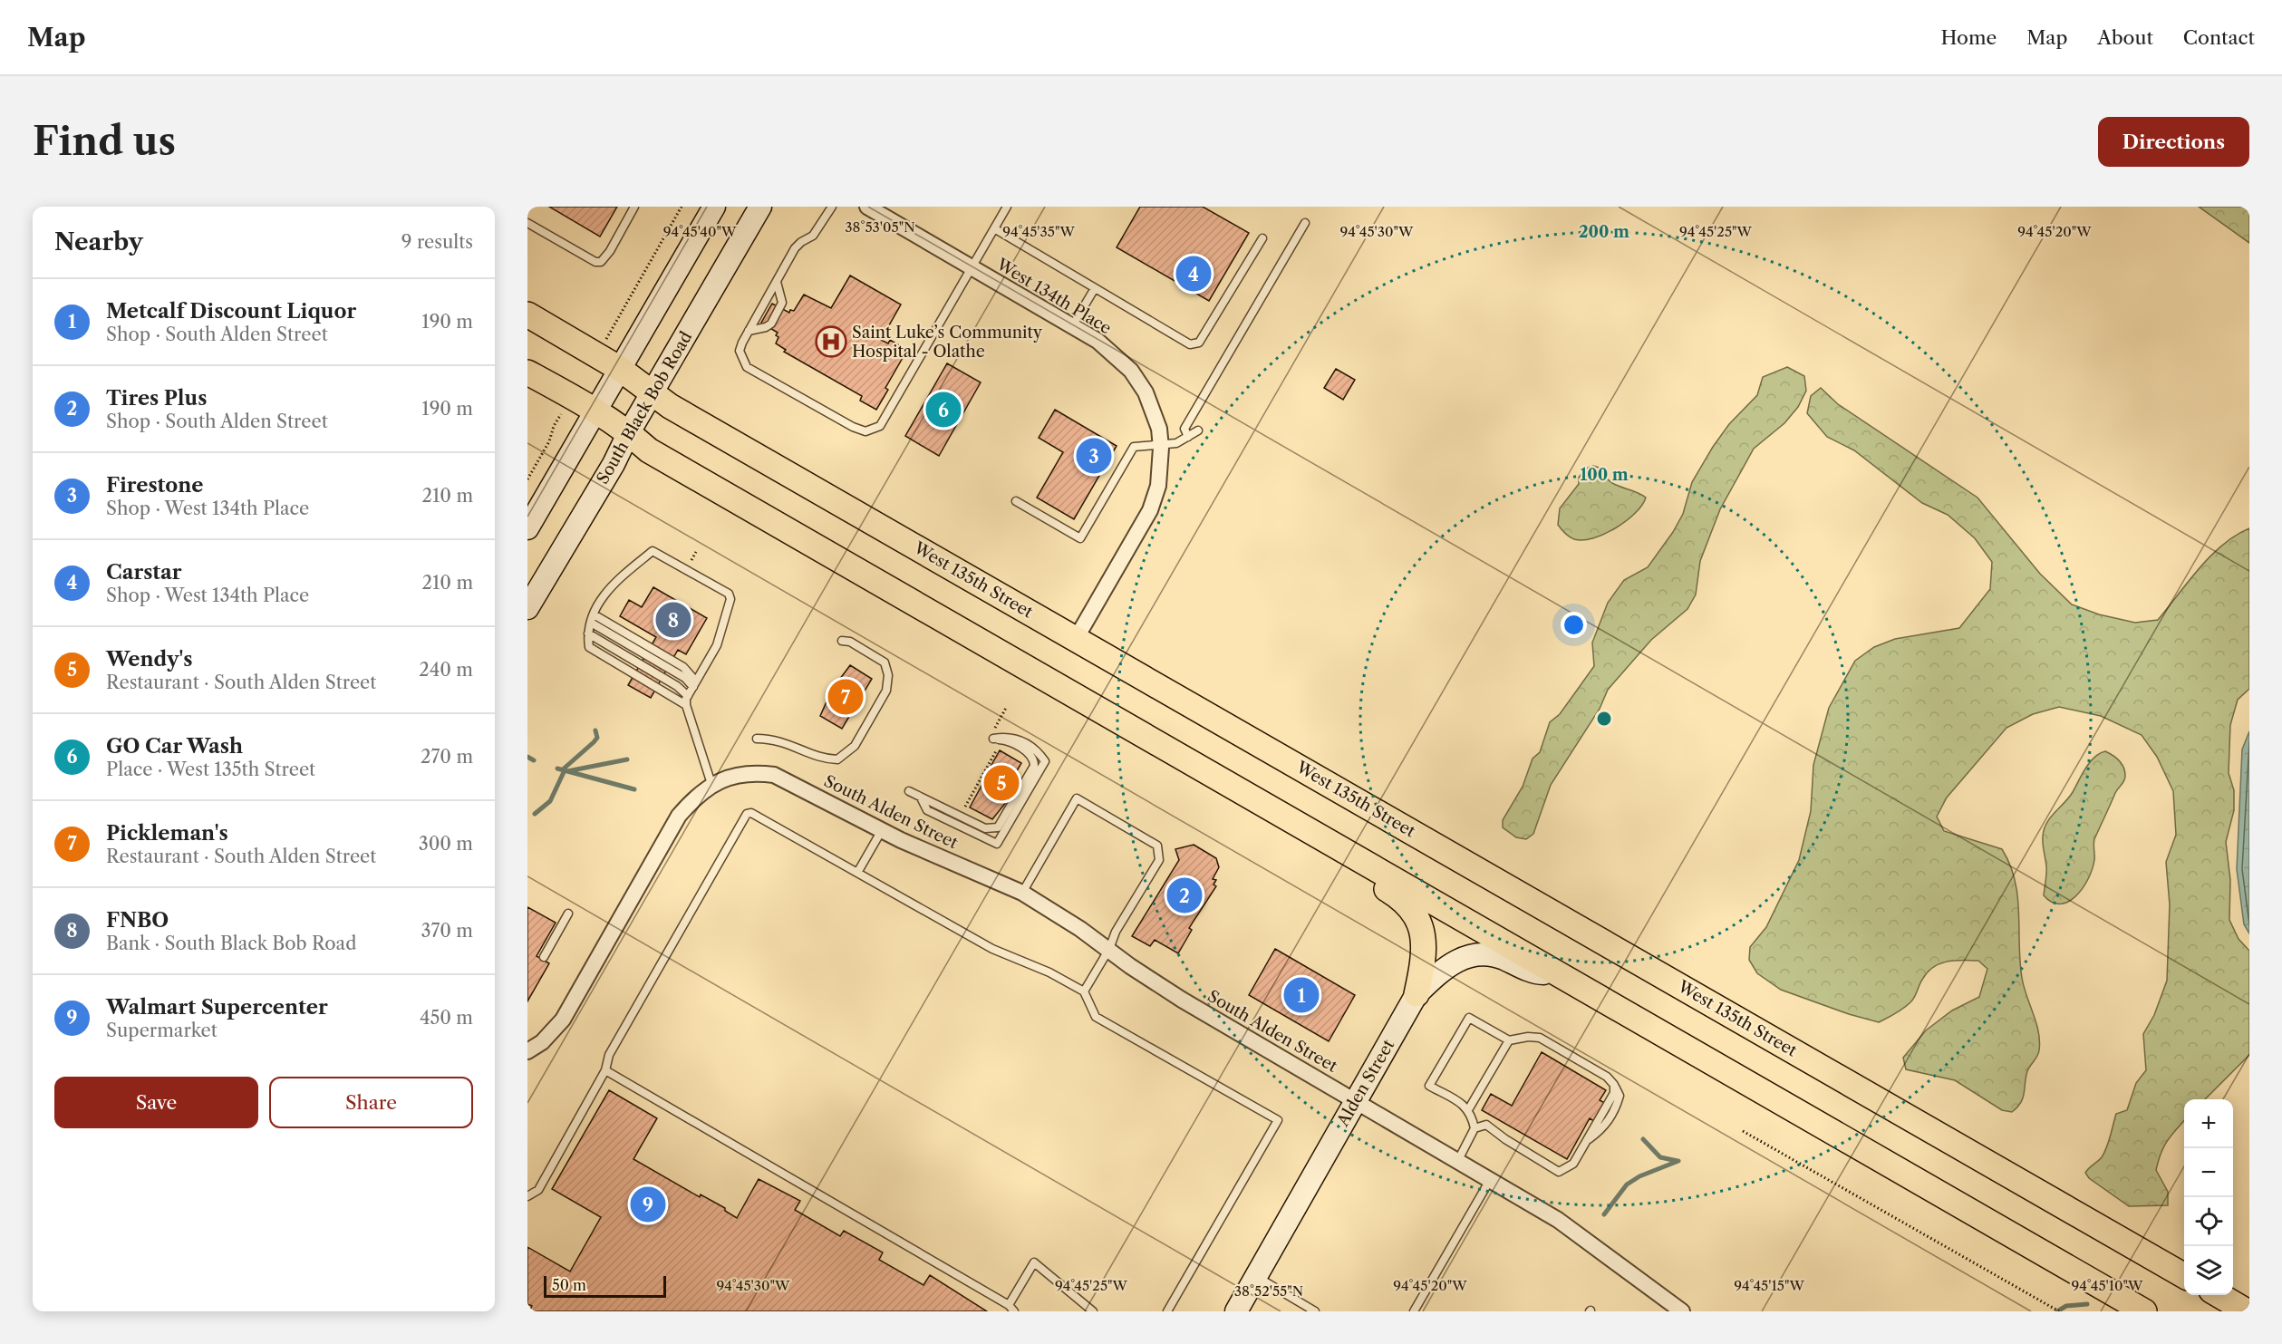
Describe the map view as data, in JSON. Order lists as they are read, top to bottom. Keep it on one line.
{"streets":{"main road":["South Black Bob Road","West 135th Street","Alden Street"],"street":["West 134th Place","South Alden Street"]},"crossings":[["West 134th Place","West 135th Street"],["South Black Bob Road","West 135th Street"],["South Alden Street","Alden Street"]],"places":{"hospital":["Saint Luke’s Community Hospital - Olathe"]},"scale_bar":"50 m","page":{"header":"Map","nav":["Home","Map","About","Contact"],"buttons":["Directions",["Save","Share"]],"title":"Find us","heading":["Nearby","9 results"],"pins":["4","6","3","8","7","5","2","1","9"],"list":[{"mark":"1","name":"Metcalf Discount Liquor","note":"Shop · South Alden Street","value":"190 m"},{"mark":"2","name":"Tires Plus","note":"Shop · South Alden Street","value":"190 m"},{"mark":"3","name":"Firestone","note":"Shop · West 134th Place","value":"210 m"},{"mark":"4","name":"Carstar","note":"Shop · West 134th Place","value":"210 m"},{"mark":"5","name":"Wendy's","note":"Restaurant · South Alden Street","value":"240 m"},{"mark":"6","name":"GO Car Wash","note":"Place · West 135th Street","value":"270 m"},{"mark":"7","name":"Pickleman's","note":"Restaurant · South Alden Street","value":"300 m"},{"mark":"8","name":"FNBO","note":"Bank · South Black Bob Road","value":"370 m"},{"mark":"9","name":"Walmart Supercenter","note":"Supermarket","value":"450 m"}],"map_buttons":["+","−"],"scale":"50 m"},"coordinates":["38°53'05\"N","94°45'40\"W","94°45'35\"W","94°45'30\"W","94°45'25\"W","94°45'20\"W","94°45'15\"W","94°45'10\"W","38°52'55\"N"],"rings":["200 m","100 m"]}
